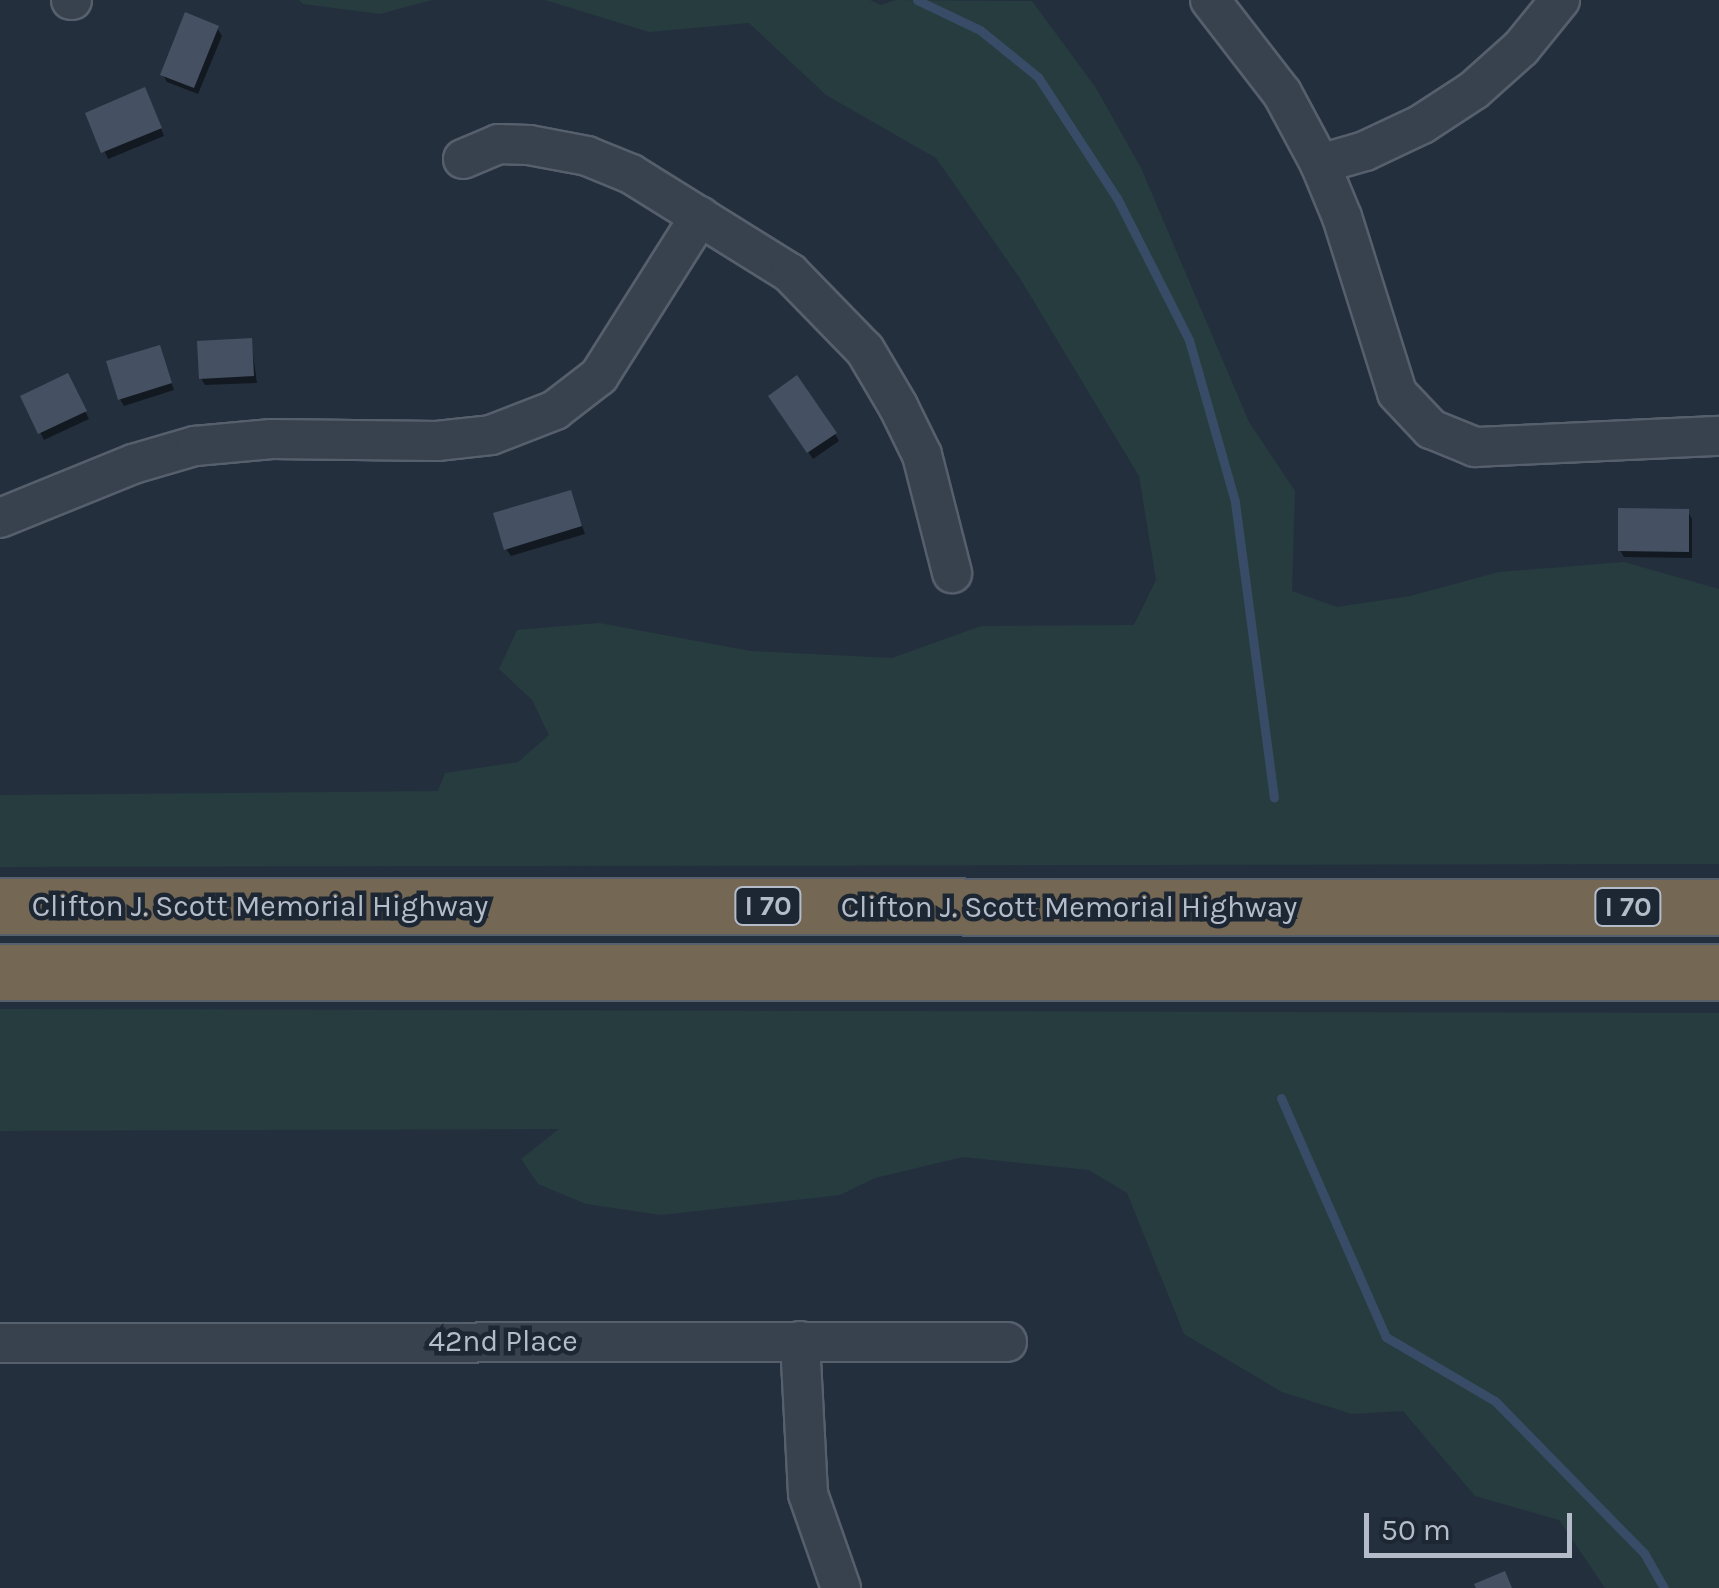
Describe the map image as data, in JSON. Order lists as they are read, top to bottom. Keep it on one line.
{"streets":{"highway":["Clifton J. Scott Memorial Highway","I 70"],"street":["42nd Place"]},"scale_bar":"50 m"}
